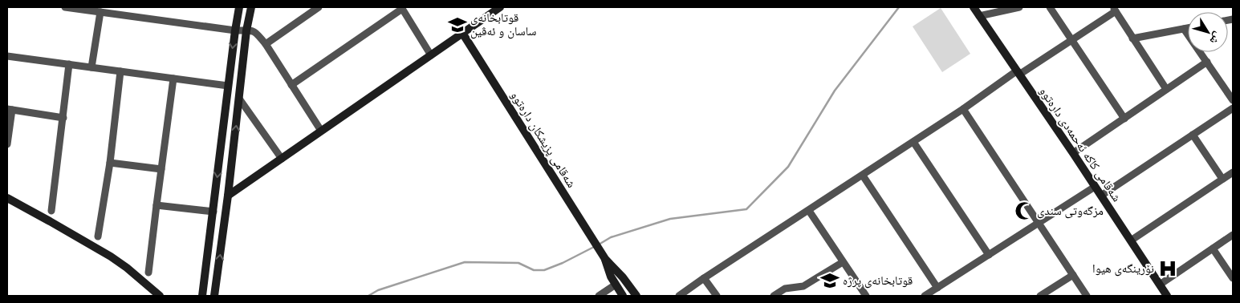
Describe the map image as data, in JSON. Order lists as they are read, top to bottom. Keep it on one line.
{"streets":{"street":["شەقامی پزیشکان دارەتوو","شەقامی کاکە ئەحمەدی دارەتوو"]},"places":{"school or university":["قوتابخانەی ساسان و ئەڤین","قوتابخانەی پرژە"],"mosque":["مزگەوتی سندی"],"hospital":["نۆرینگەی هیوا"]},"north":"bottom right"}
